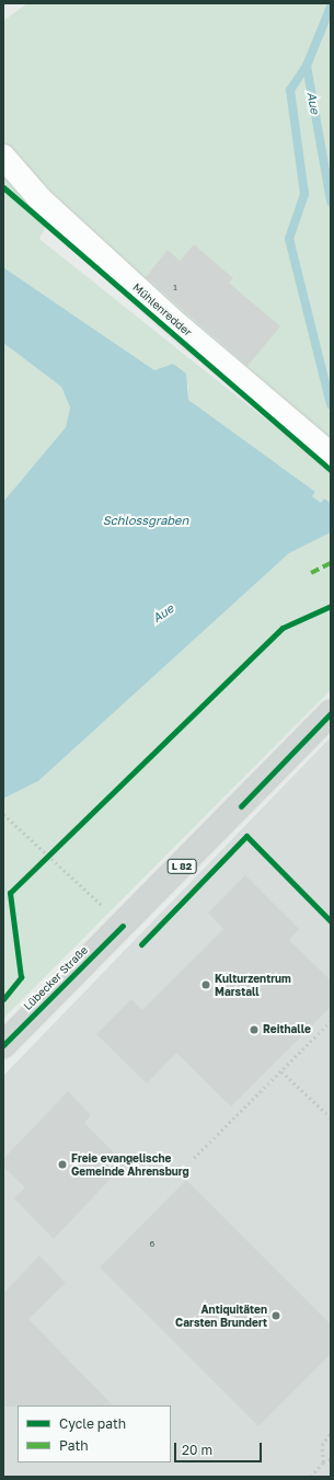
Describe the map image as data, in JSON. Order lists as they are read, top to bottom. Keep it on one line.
{"streets":{"main road":["L 82","Lübecker Straße"],"street":["Mühlenredder"]},"water":["Aue","Schlossgraben"],"places":["Kulturzentrum Marstall","Reithalle","Freie evangelische Gemeinde Ahrensburg","Antiquitäten Carsten Brundert"],"house_numbers":["1","6"],"legend":["Cycle path","Path"],"scale_bar":"20 m"}
